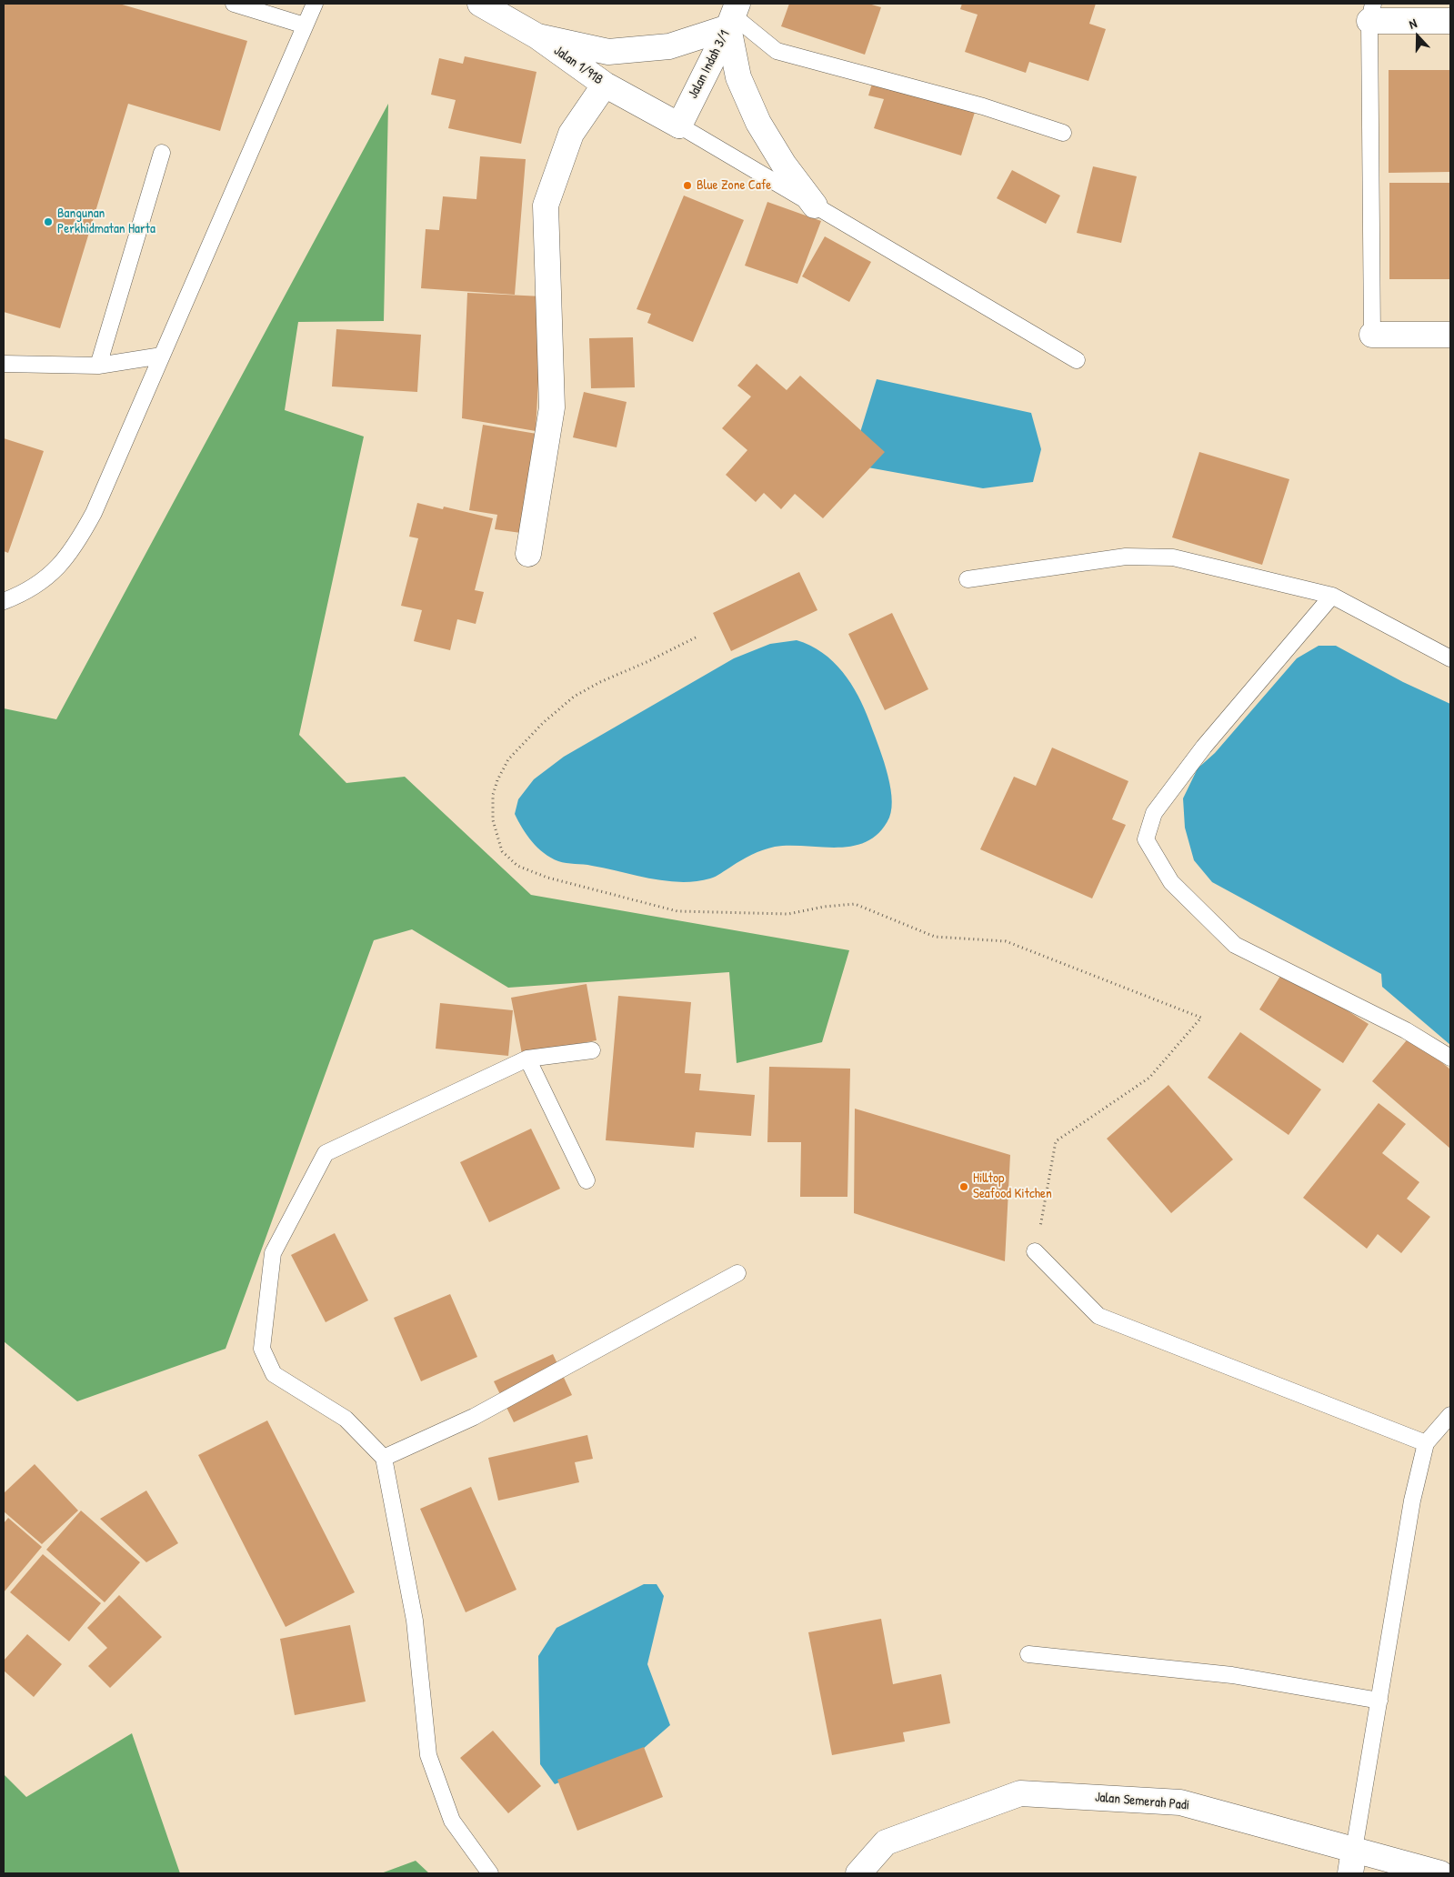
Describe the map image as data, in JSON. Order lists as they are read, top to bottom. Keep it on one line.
{"streets":{"street":["Jalan Indah 3/1","Jalan 1/91B","Jalan Semerah Padi"]},"crossings":[["Jalan Indah 3/1","Jalan 1/91B"]],"places":["Blue Zone Cafe","Bangunan Perkhidmatan Harta","Hilltop Seafood Kitchen"],"north":"top"}
